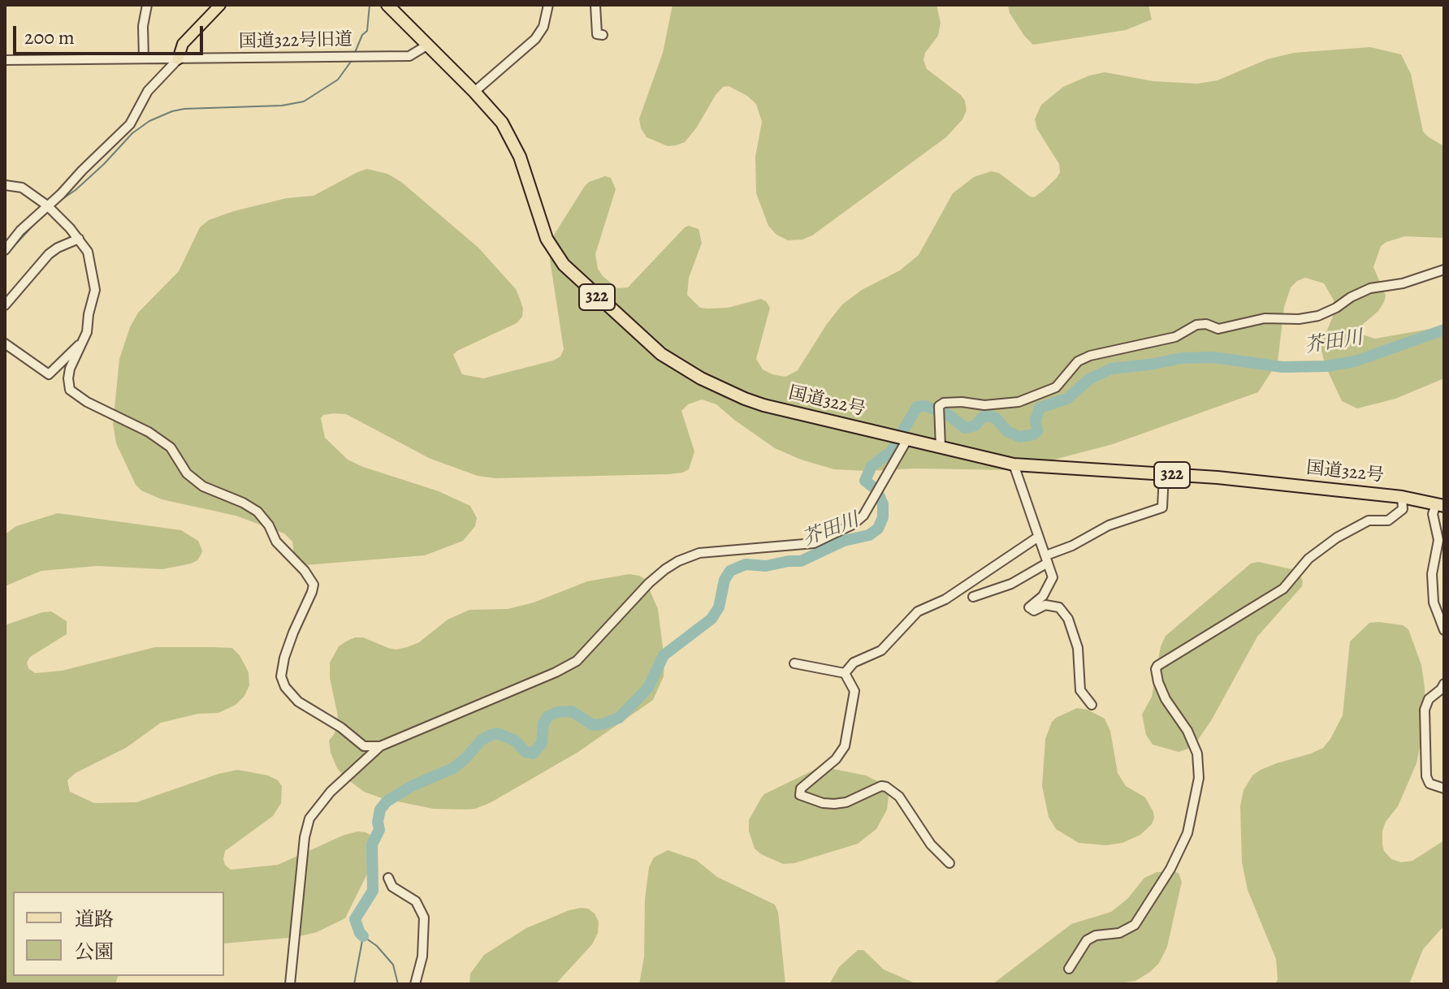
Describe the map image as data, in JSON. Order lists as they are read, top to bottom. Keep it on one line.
{"streets":{"highway":["322","国道322号"],"street":["国道322号旧道"]},"crossings":[["国道322号旧道","国道322号"]],"water":["芥田川"],"legend":["道路","公園"],"scale_bar":"200 m"}
